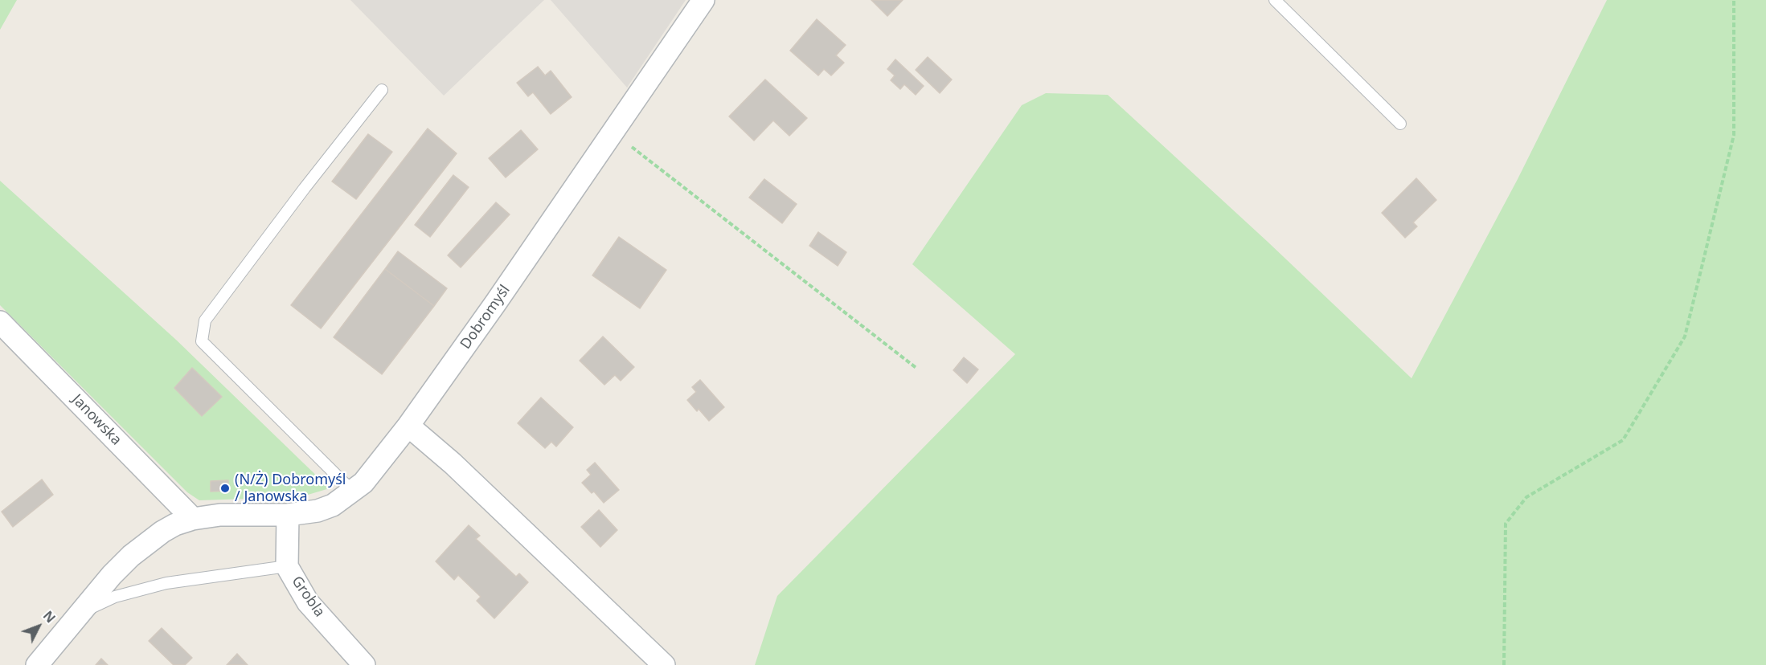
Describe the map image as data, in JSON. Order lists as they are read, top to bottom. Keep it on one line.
{"streets":{"street":["Dobromyśl","Janowska","Grobla"]},"crossings":[["Dobromyśl","Janowska"],["Dobromyśl","Grobla"]],"places":["(N/Ż) Dobromyśl / Janowska"],"north":"top right"}
